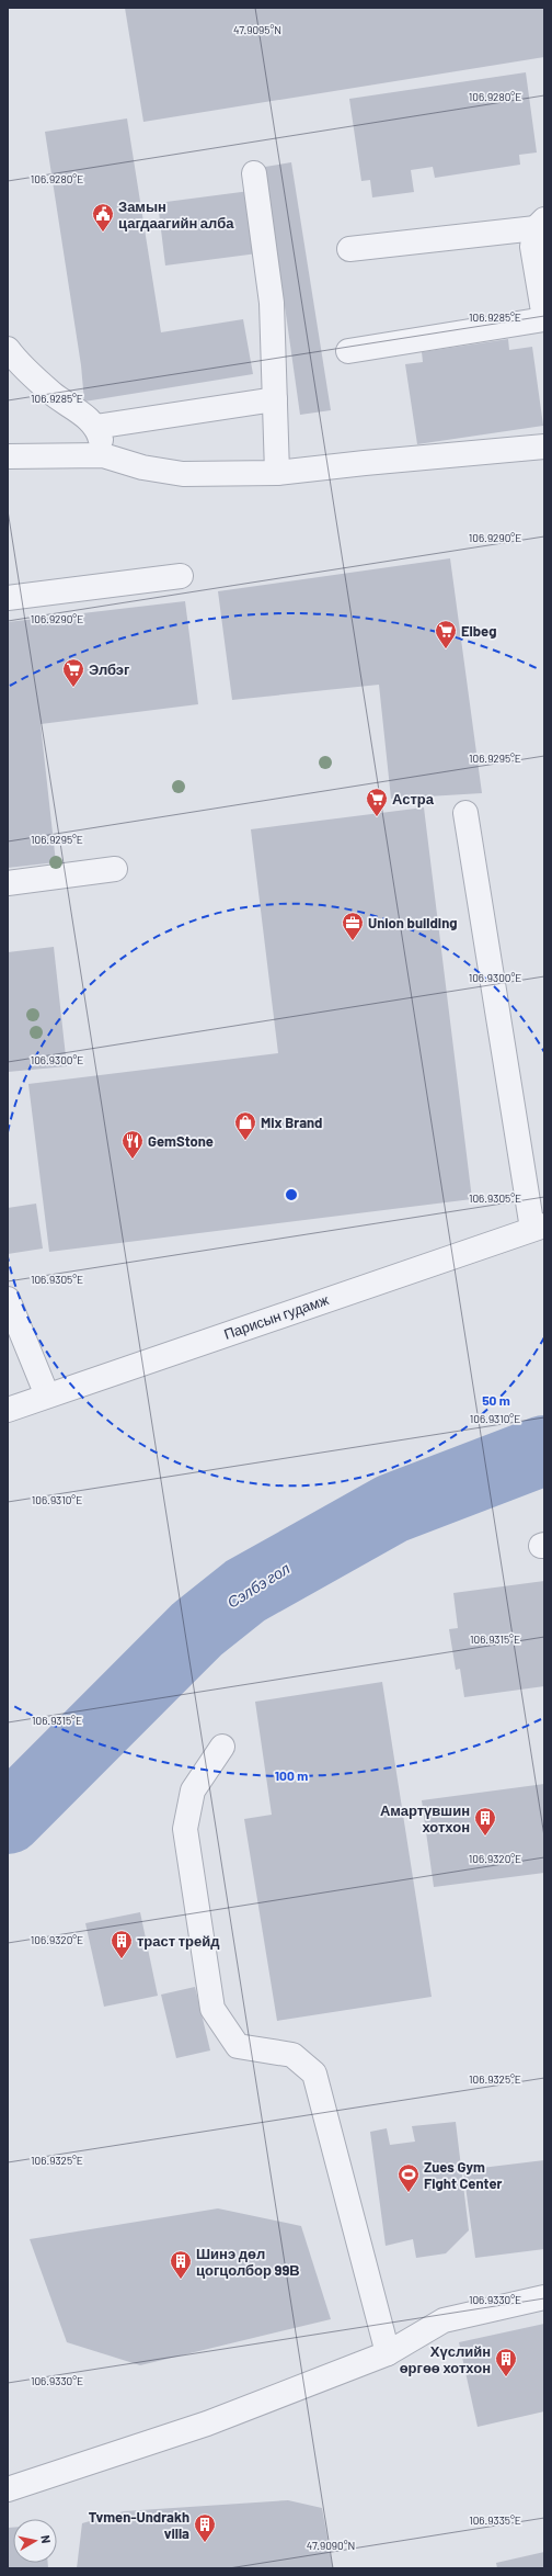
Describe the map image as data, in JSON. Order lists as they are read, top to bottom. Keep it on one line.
{"streets":{"street":["Парисын гудамж"]},"water":["Сэлбэ гол"],"places":{"public building":["Замын цагдаагийн алба"],"supermarket":["Elbeg","Элбэг","Астра"],"office":["Union building"],"shop":["Mix Brand"],"restaurant":["GemStone"],"building":["Амартүвшин хотхон","траст трейд","Шинэ дөл цогцолбор 99В","Хүслийн өргөө хотхон","Tvmen-Undrakh villa"],"sports":["Zues Gym Fight Center"]},"north":"right","coordinates":["47.9095°N","106.9280°E","106.9285°E","106.9290°E","106.9295°E","106.9300°E","106.9305°E","106.9310°E","106.9315°E","106.9320°E","106.9325°E","106.9330°E","106.9335°E","47.9090°N"],"rings":["50 m","100 m"]}
